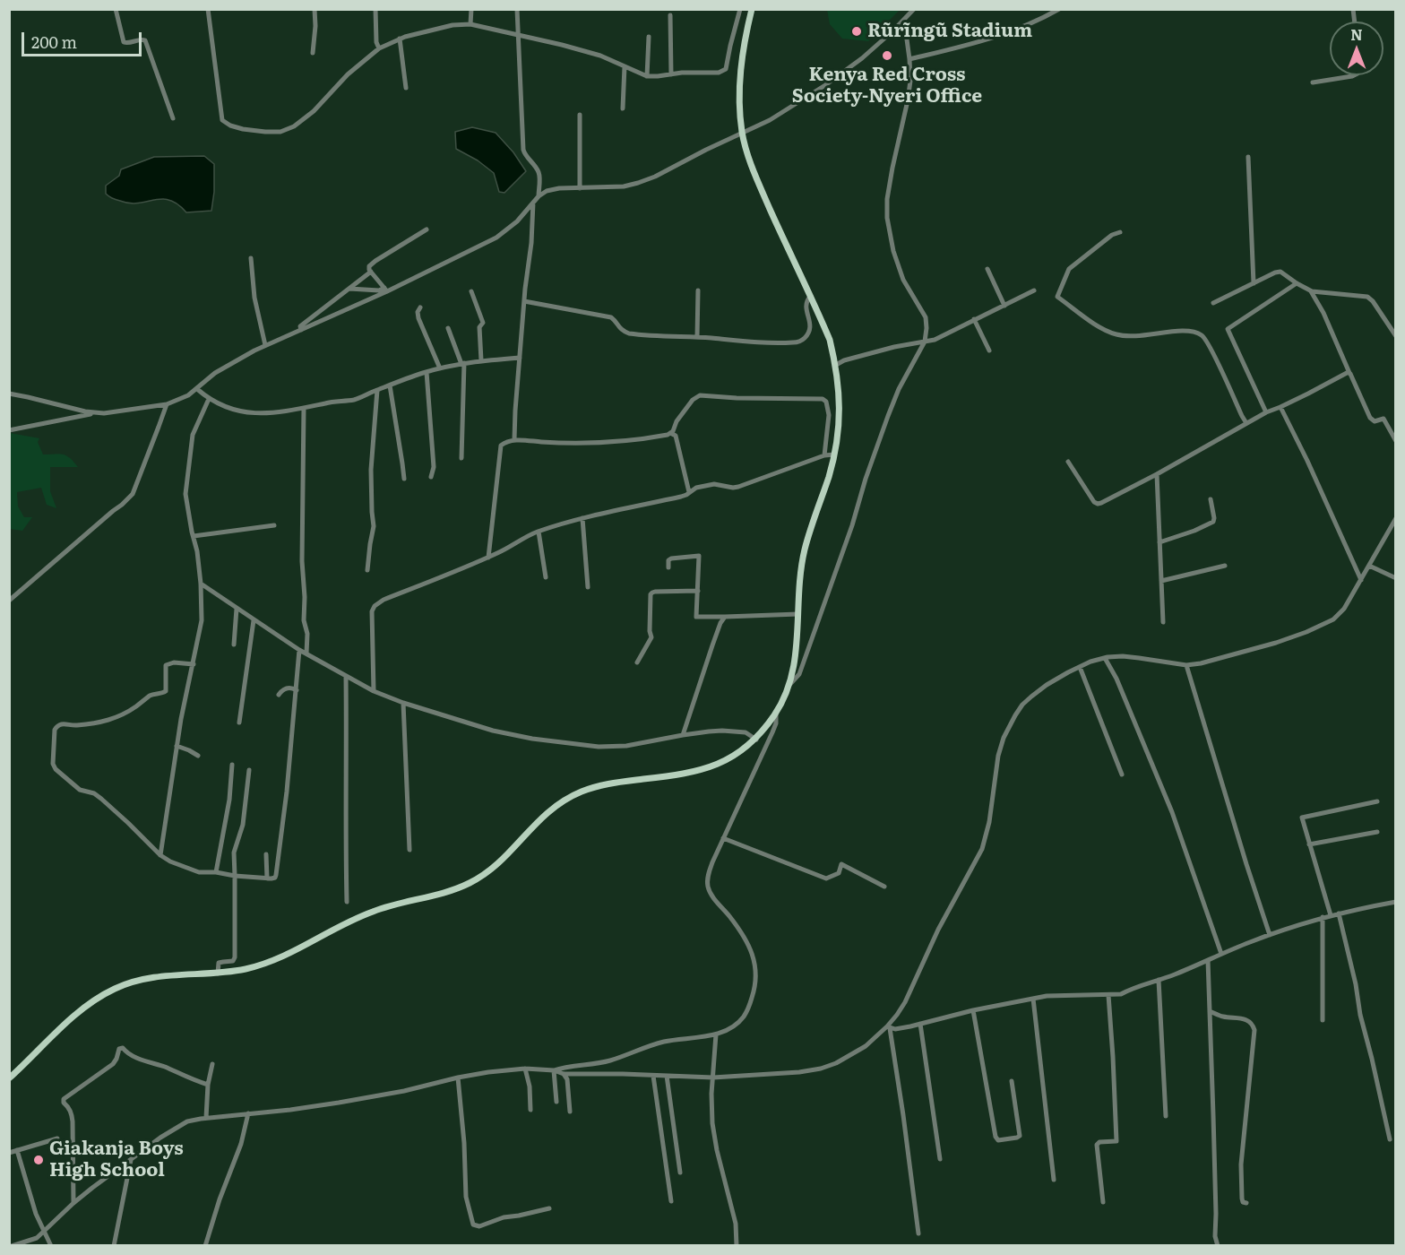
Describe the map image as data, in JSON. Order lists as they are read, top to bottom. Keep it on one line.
{"places":["Rũrĩngũ Stadium","Kenya Red Cross Society-Nyeri Office","Giakanja Boys High School"],"scale_bar":"200 m","north":"top"}
